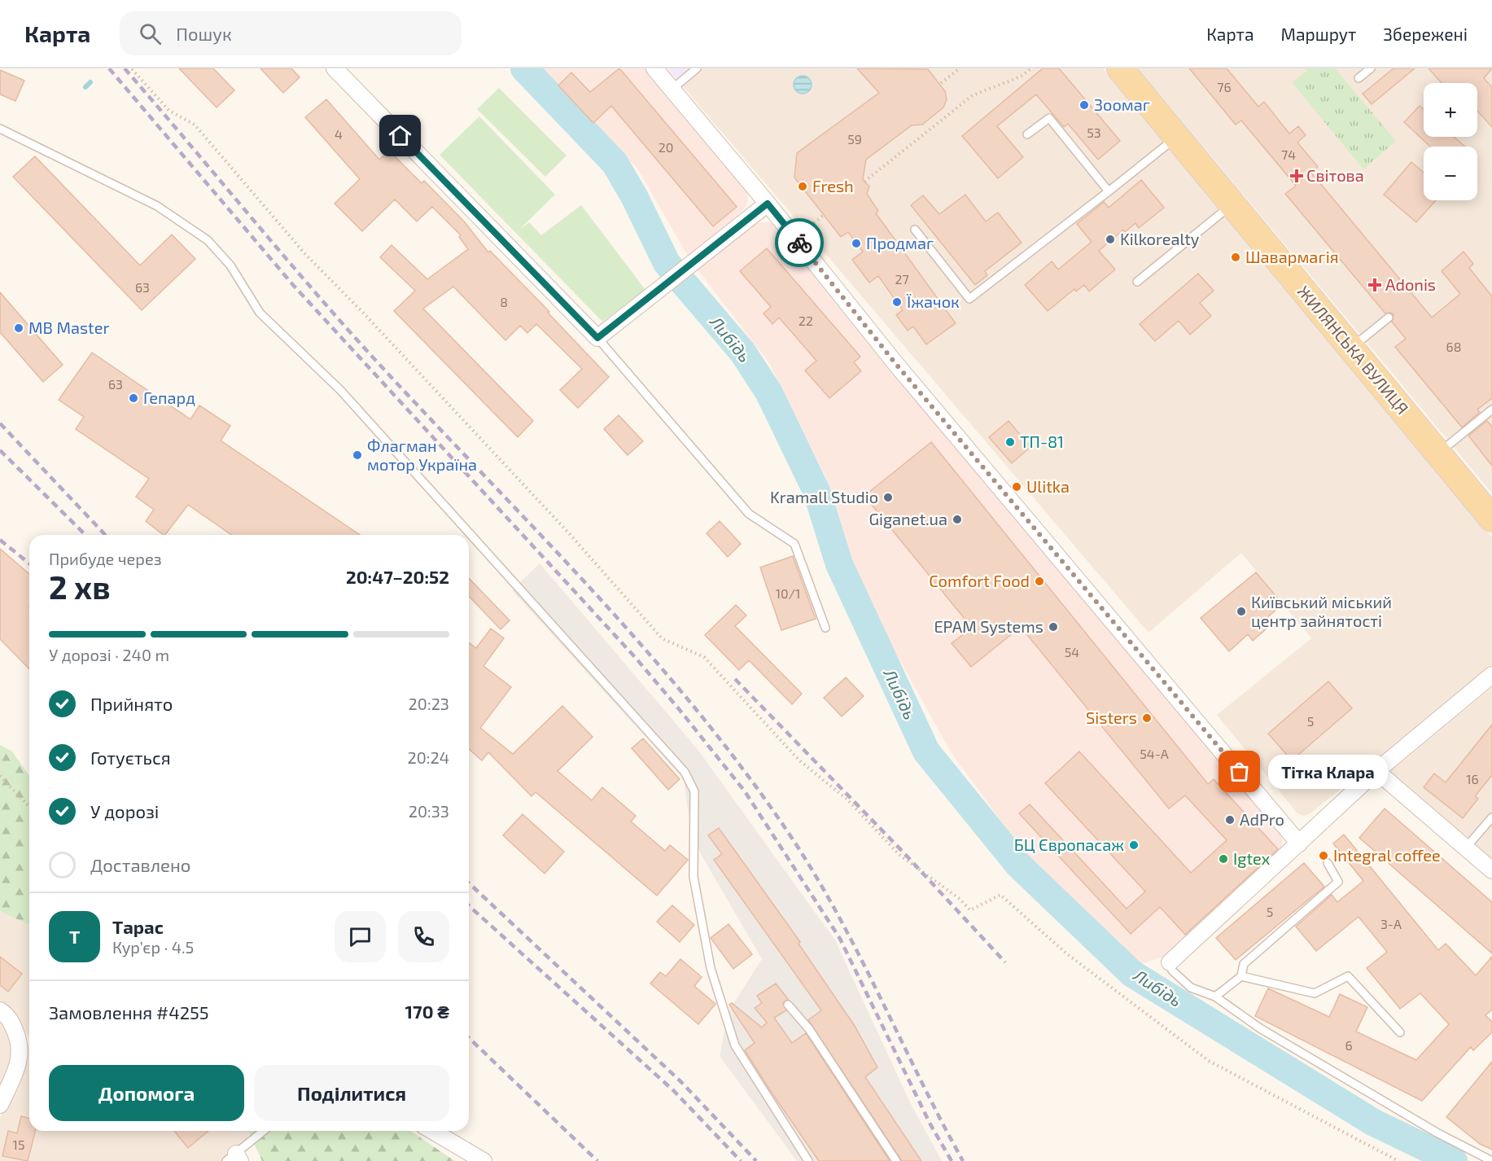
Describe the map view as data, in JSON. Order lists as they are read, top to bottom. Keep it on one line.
{"streets":{"main road":["ЖИЛЯНСЬКА ВУЛИЦЯ"]},"water":["Либідь"],"places":{"other":["Зоомаг","Fresh","Kilkorealty","Продмаг","Шавармагія","Їжачок","MB Master","Гепард","ТП-81","Флагман мотор Україна","Ulitka","Kramall Studio","Giganet.ua","Comfort Food","Київський міський центр зайнятості","EPAM Systems","Sisters","Тітка Клара","AdPro","БЦ Європасаж","Integral coffee","Igtex"],"health":["Світова","Adonis"]},"house_numbers":["76","53","4","59","20","74","27","63","8","22","68","63","10/1","54","5","54-А","16","5","3-А","6","15"],"page":{"header":"Карта","search":"Пошук","nav":["Карта","Маршрут","Збережені"],"map_buttons":["+","−"],"heading":["2 хв","Прибуде через","20:47–20:52"],"panel":["Тарас","Кур’єр · 4.5","Замовлення #4255","170 ₴"],"bar":"У дорозі · 240 m","list":[["Прийнято","20:23"],["Готується","20:24"],["У дорозі","20:33"],"Доставлено"],"bubble":"Тітка Клара","round":"Т","buttons":["Допомога","Поділитися"]}}
